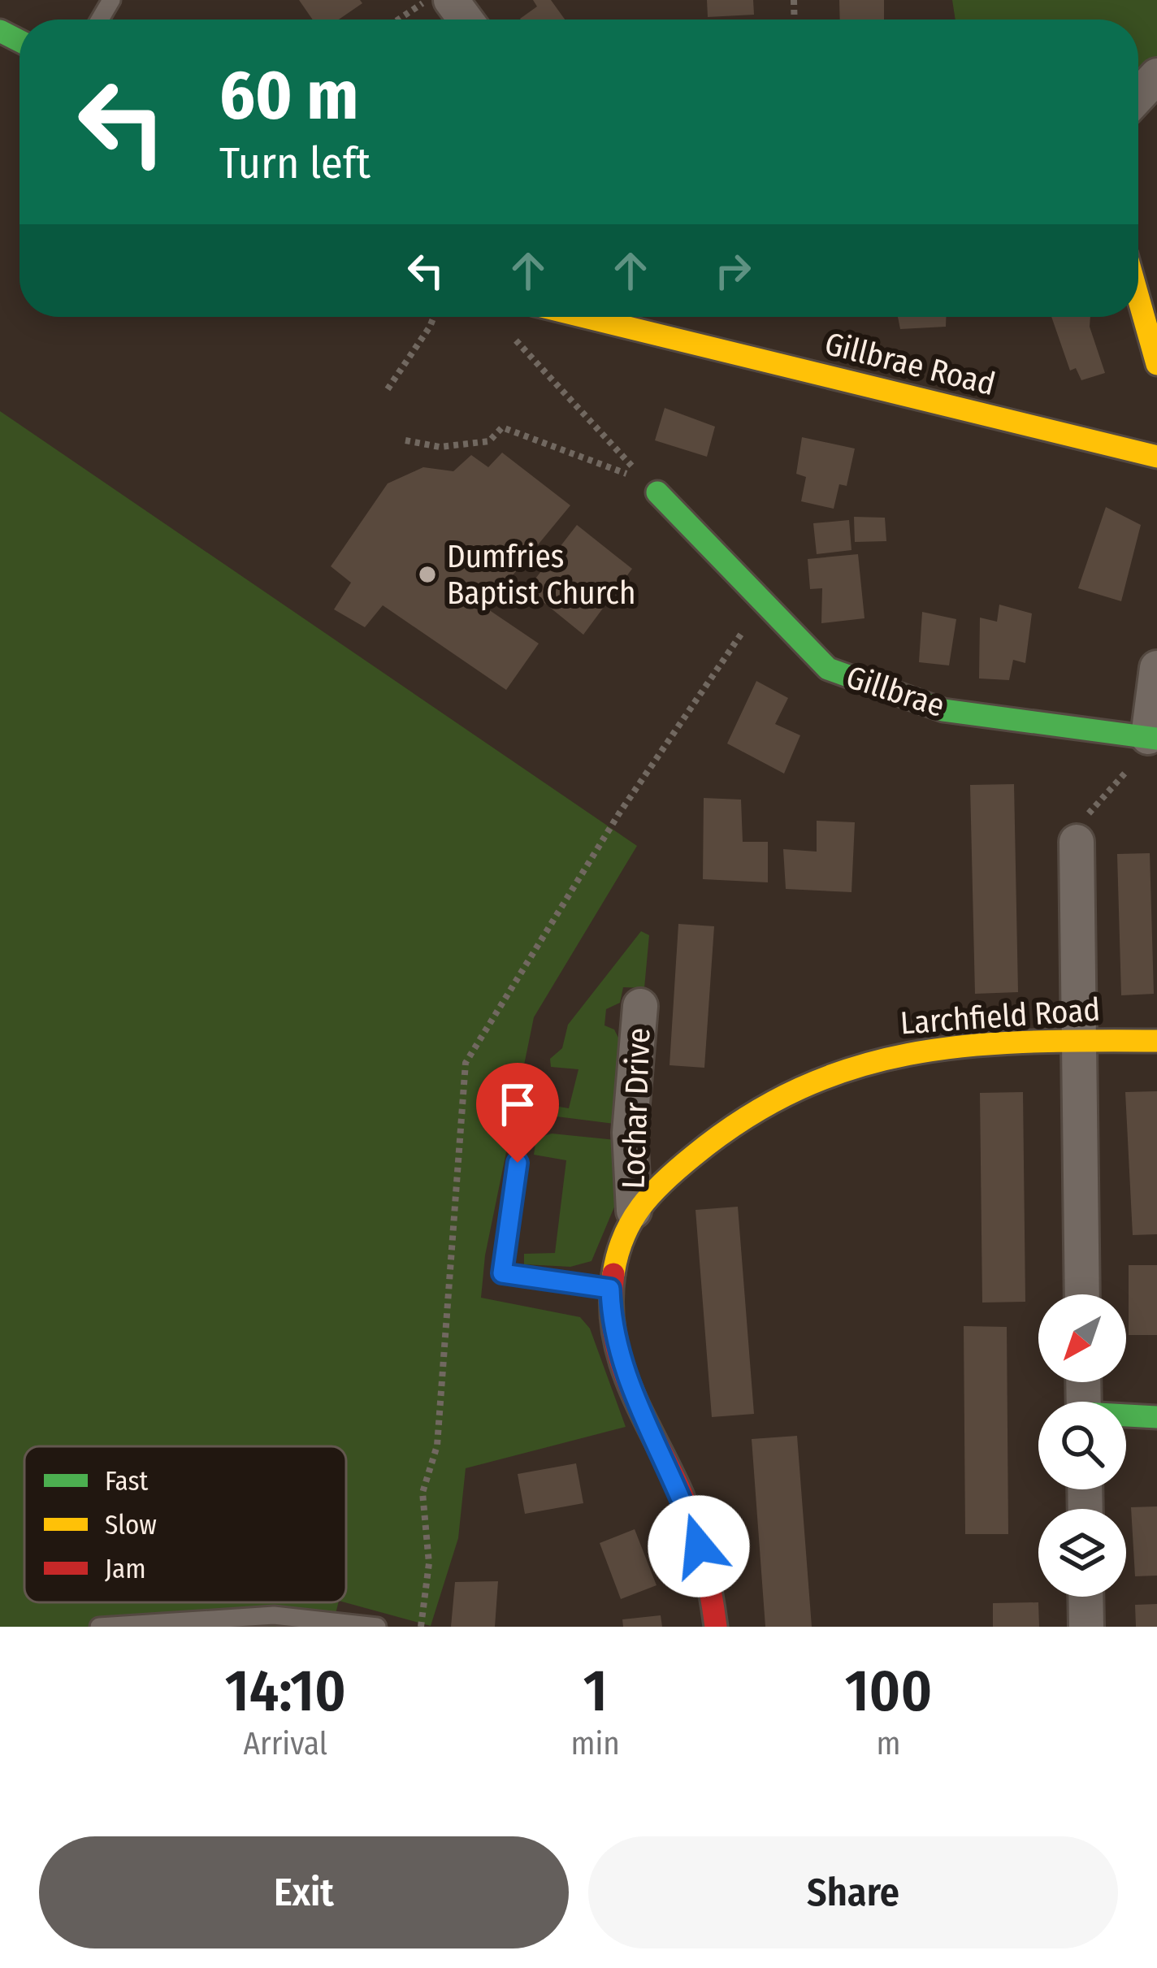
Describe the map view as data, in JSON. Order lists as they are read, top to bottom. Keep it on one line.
{"streets":{"street":["Gillbrae Road","Gillbrae","Larchfield Road","Lochar Drive"]},"crossings":[["Larchfield Road","Lochar Drive"]],"places":["Dumfries Baptist Church"],"legend":["Fast","Slow","Jam"],"north":"bottom left","page":{"turn":["60 m","Turn left"],"eta":["14:10","Arrival","1","min","100","m"],"buttons":["Exit","Share"]}}
